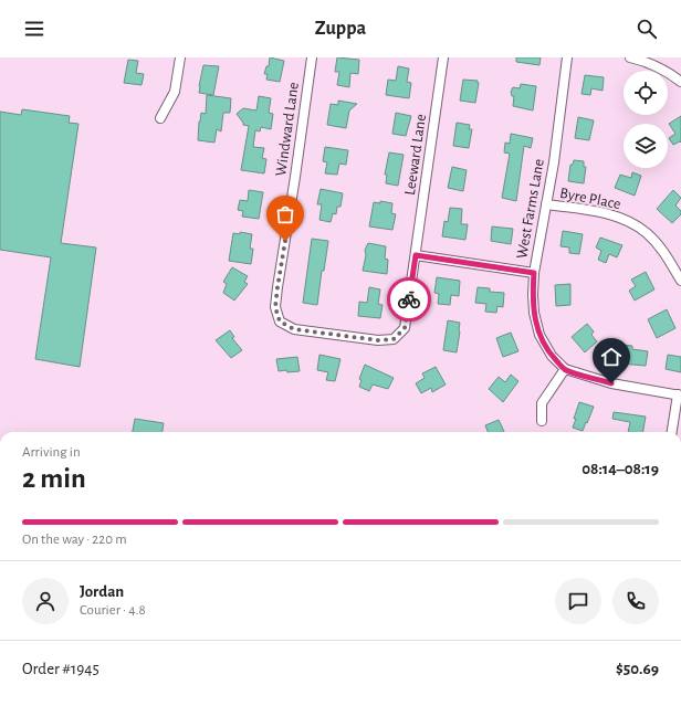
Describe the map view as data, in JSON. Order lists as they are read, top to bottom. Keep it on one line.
{"streets":{"street":["Windward Lane","Leeward Lane","Byre Place","West Farms Lane"]},"crossings":[["Windward Lane","Leeward Lane"],["Byre Place","West Farms Lane"]],"page":{"header":"Zuppa","heading":["2 min","Arriving in","08:14–08:19"],"panel":["Jordan","Courier · 4.8","Order #1945","$50.69"],"bar":"On the way · 220 m"}}
